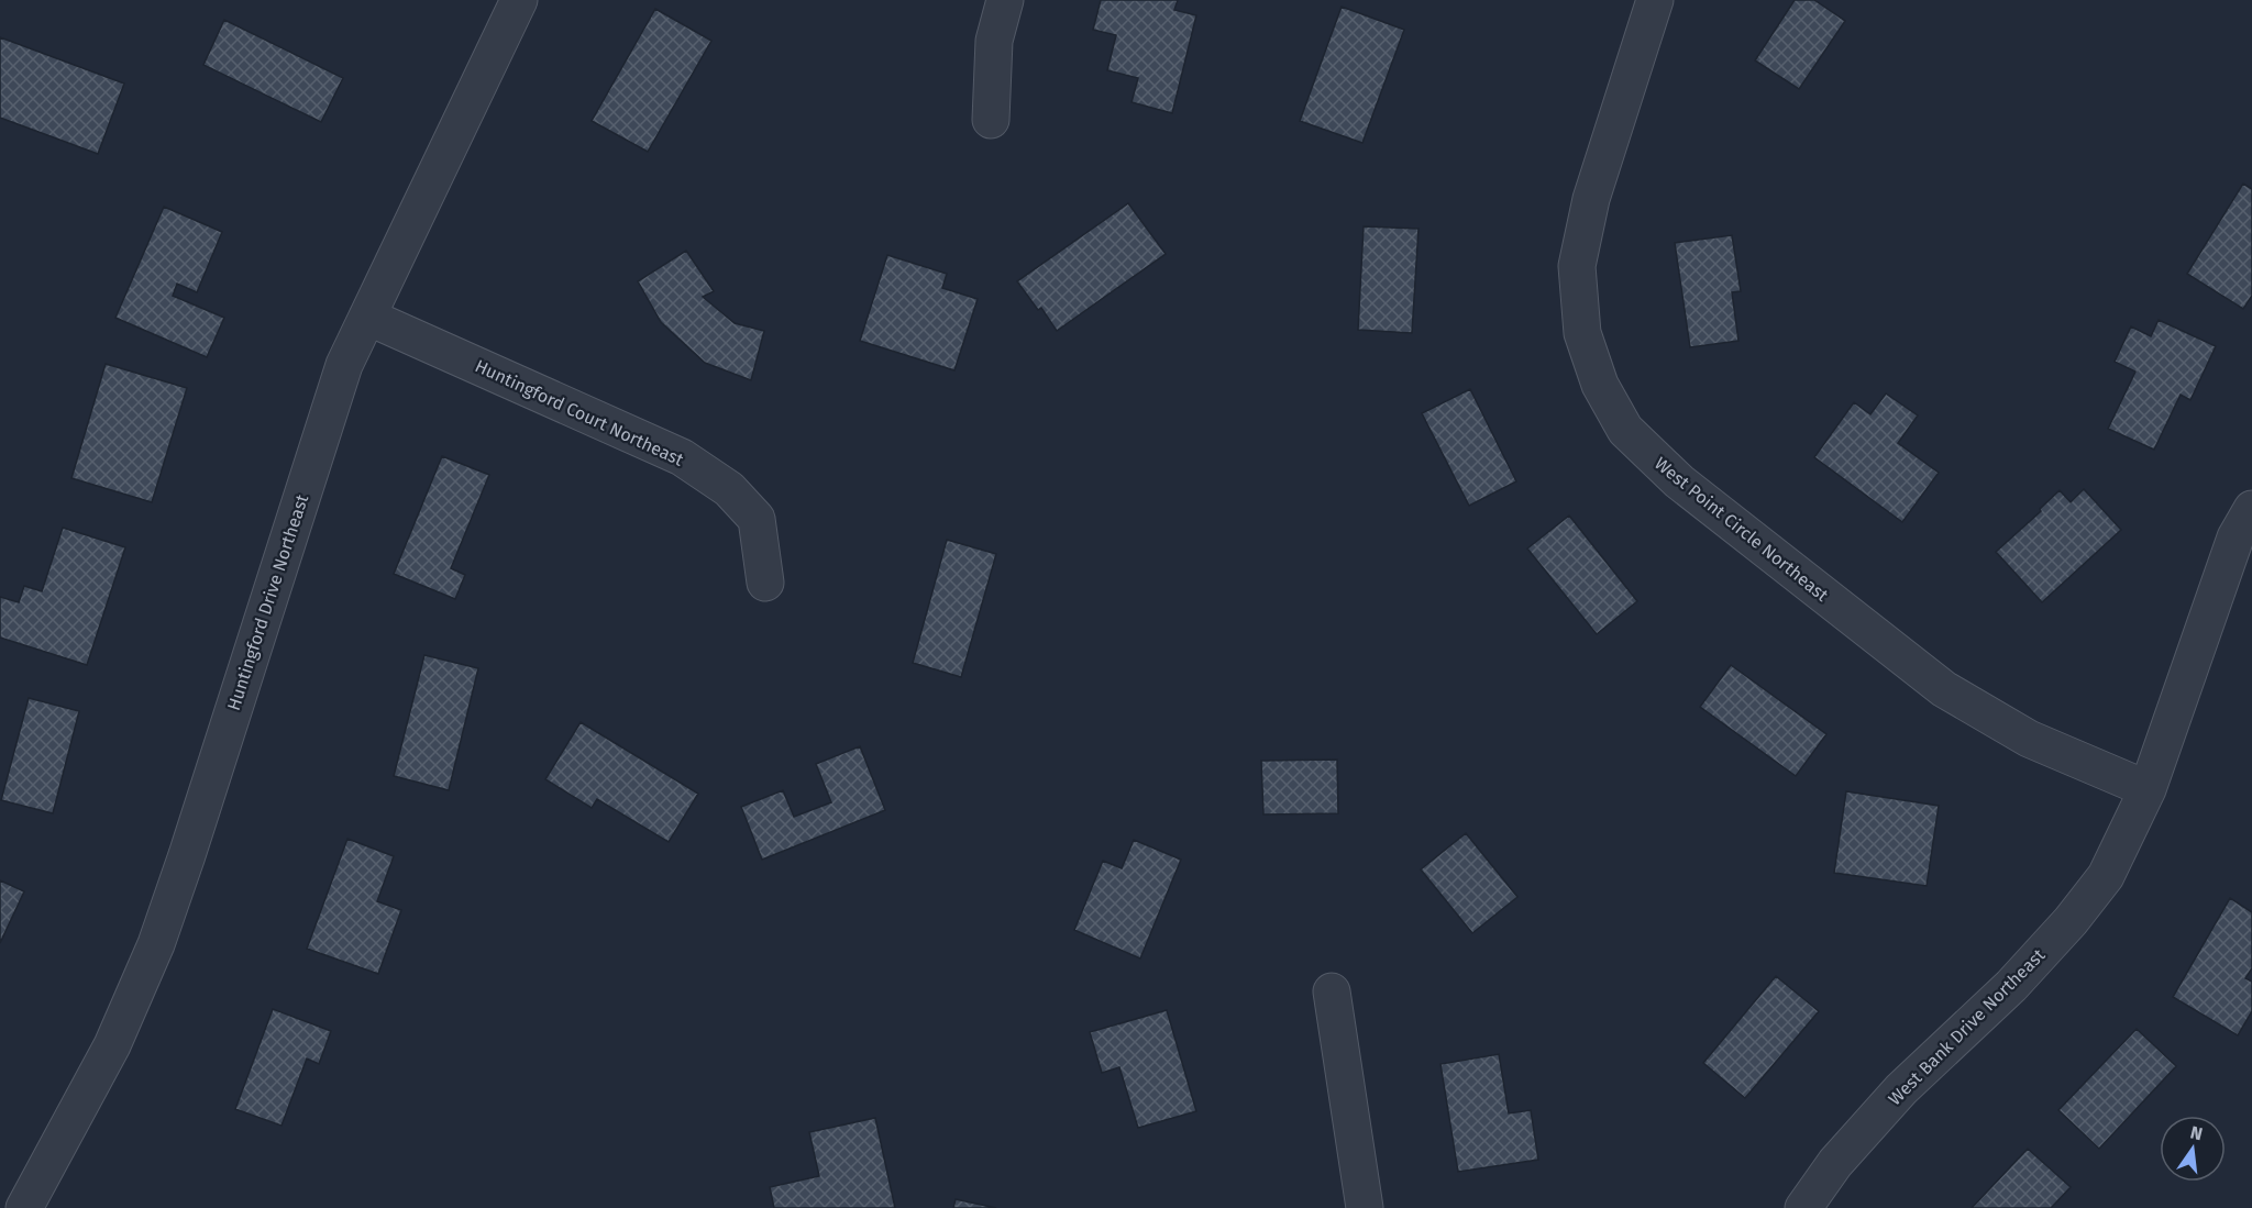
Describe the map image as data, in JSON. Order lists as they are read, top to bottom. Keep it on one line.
{"streets":{"street":["Huntingford Court Northeast","West Point Circle Northeast","Huntingford Drive Northeast","West Bank Drive Northeast"]},"crossings":[["Huntingford Court Northeast","Huntingford Drive Northeast"],["West Point Circle Northeast","West Bank Drive Northeast"]],"north":"top"}
